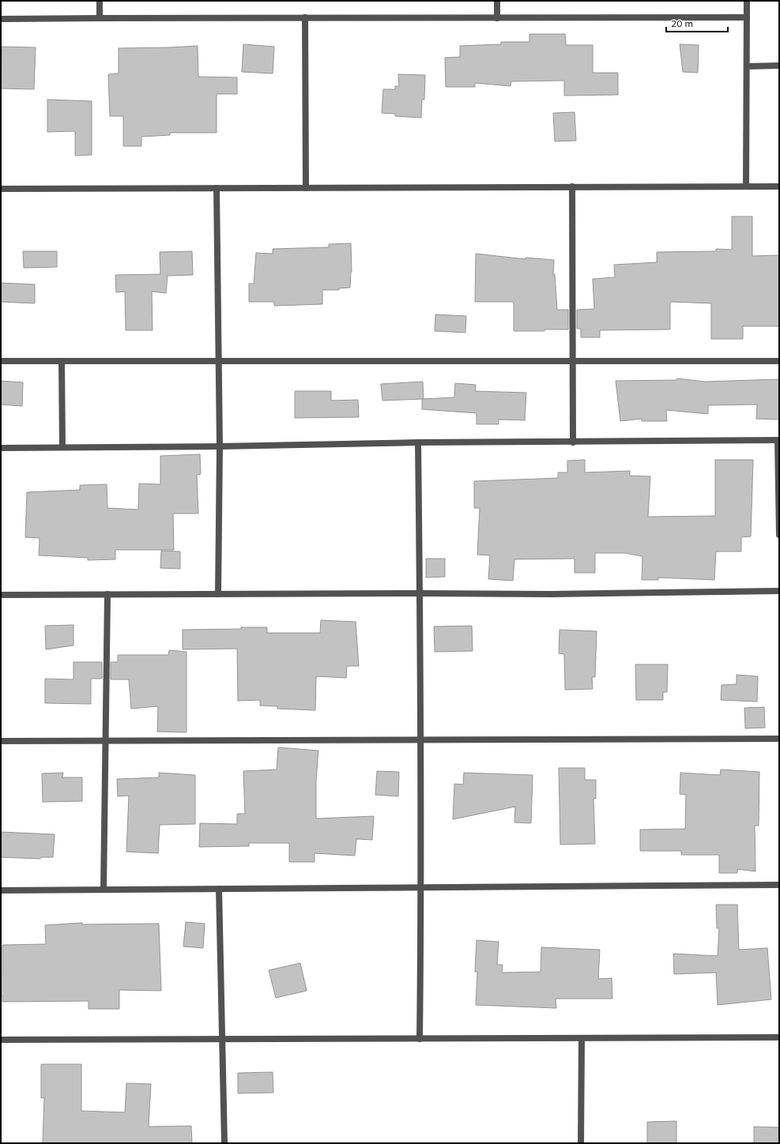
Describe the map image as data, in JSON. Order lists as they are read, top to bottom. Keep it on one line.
{"scale_bar":"20 m"}
